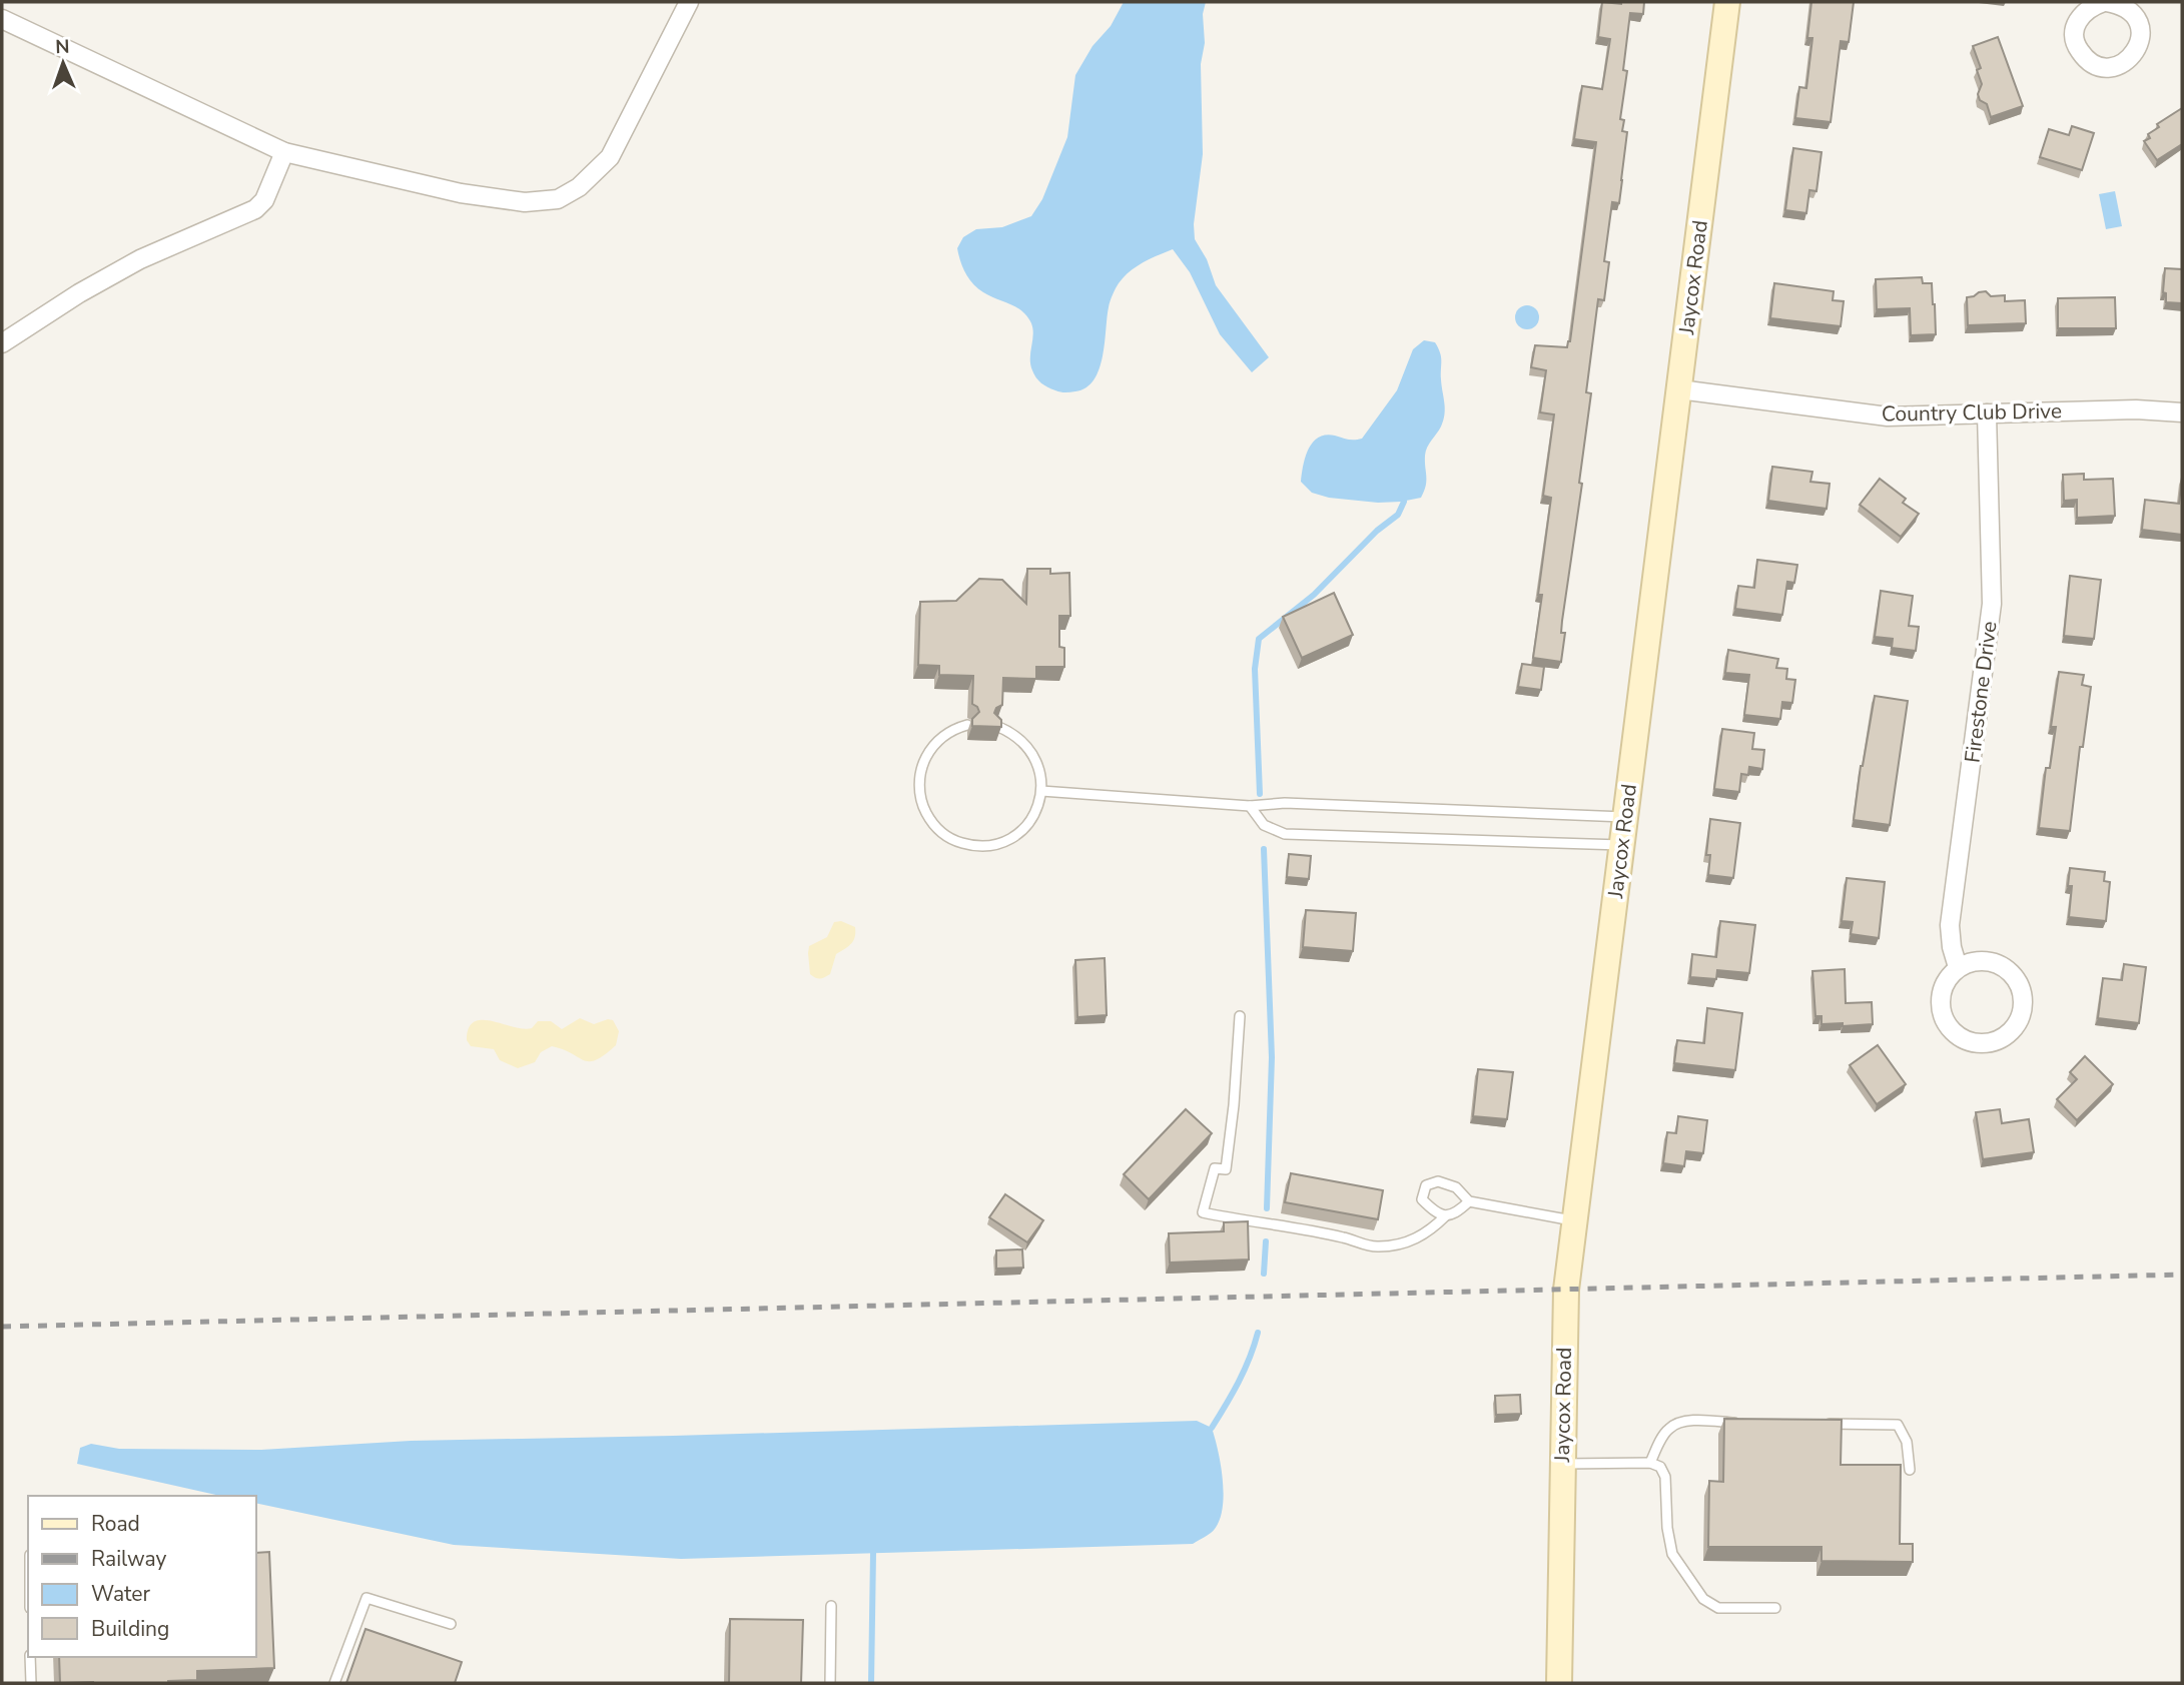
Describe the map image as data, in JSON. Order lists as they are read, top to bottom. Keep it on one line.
{"streets":{"street":["Jaycox Road","Country Club Drive","Firestone Drive"]},"crossings":[["Jaycox Road","Country Club Drive"],["Country Club Drive","Firestone Drive"]],"legend":["Road","Railway","Water","Building"],"north":"top"}
